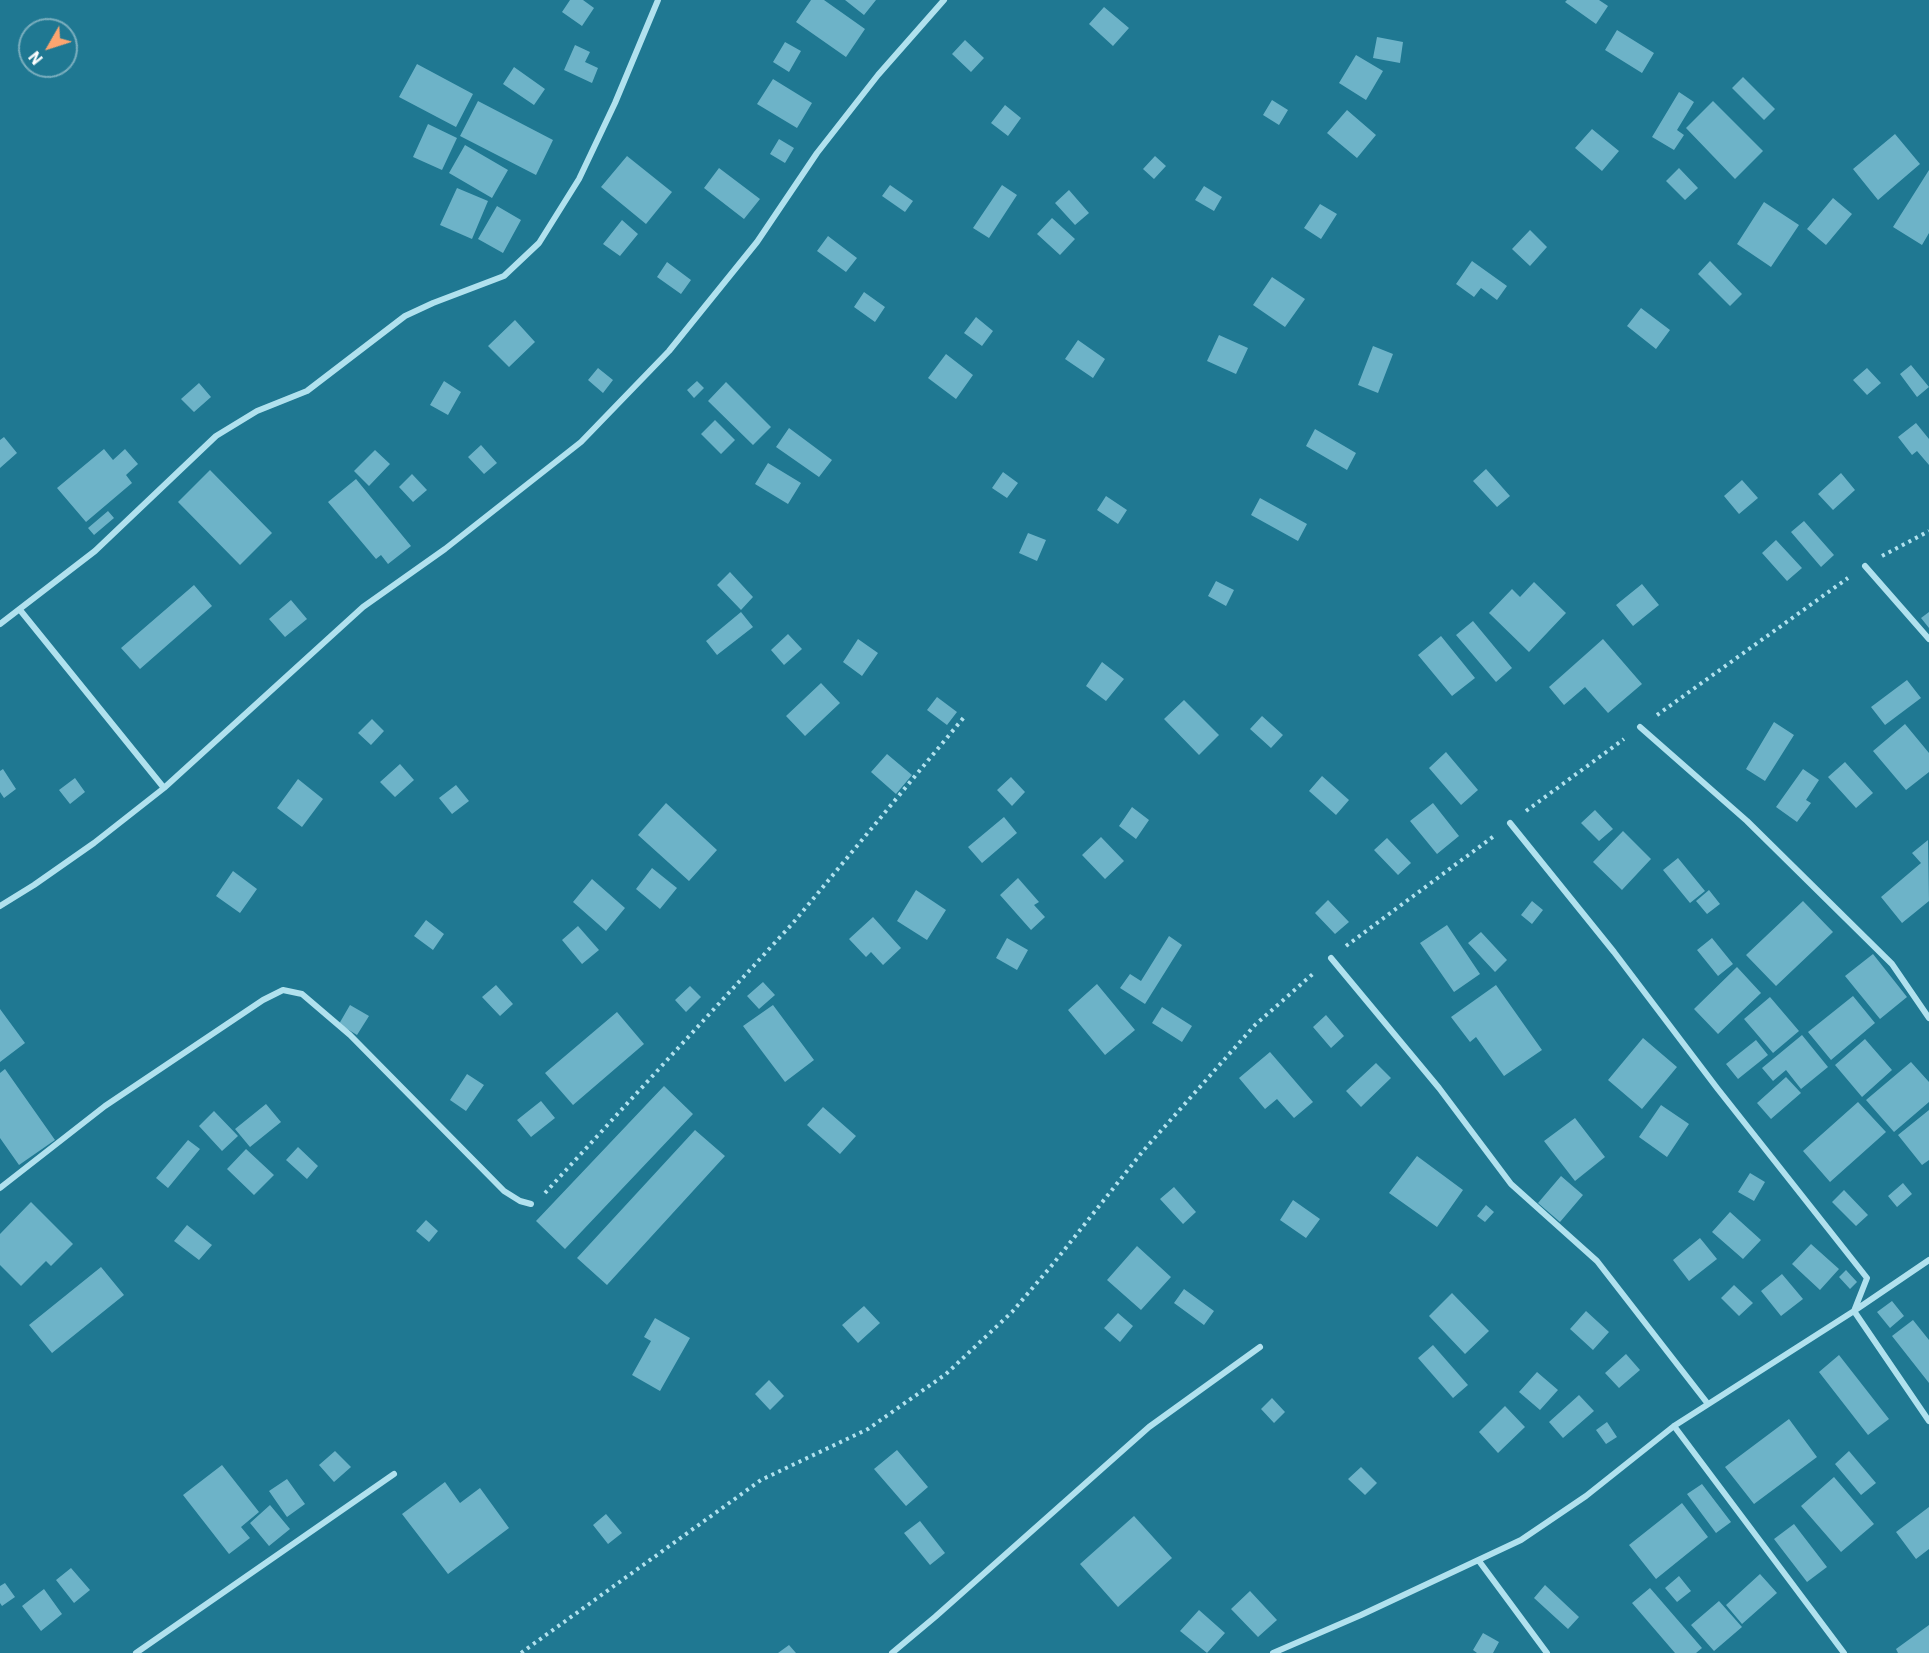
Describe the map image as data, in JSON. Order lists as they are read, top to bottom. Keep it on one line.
{"north":"bottom left"}
